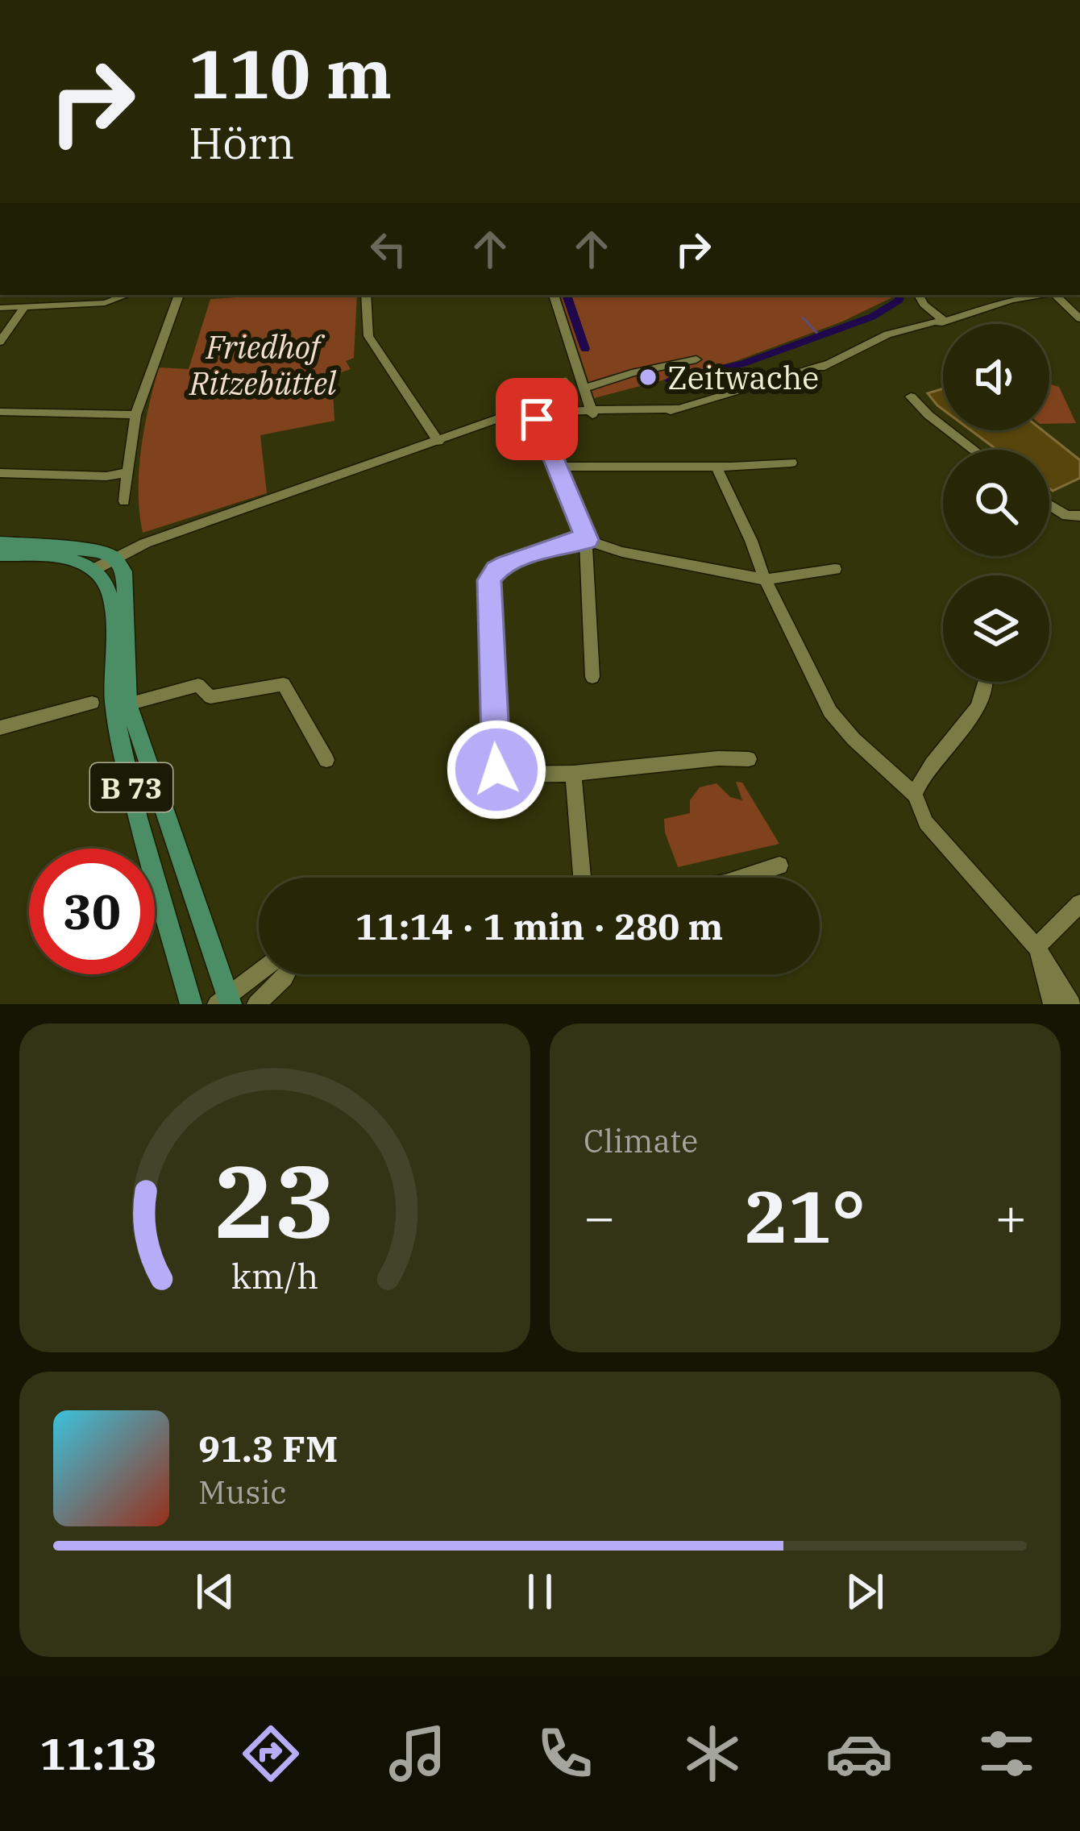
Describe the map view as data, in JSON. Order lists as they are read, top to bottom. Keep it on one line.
{"streets":{"main road":["B 73"]},"parks":["Friedhof Ritzebüttel"],"places":["Zeitwache"],"page":{"turn":["110 m","Hörn"],"limit":"30","trip":"11:14 · 1 min · 280 m","tile":"Climate","heat":["−","21°","+"],"song":["91.3 FM","Music"],"tabs":"11:13","gauge":["23","km/h"]}}
